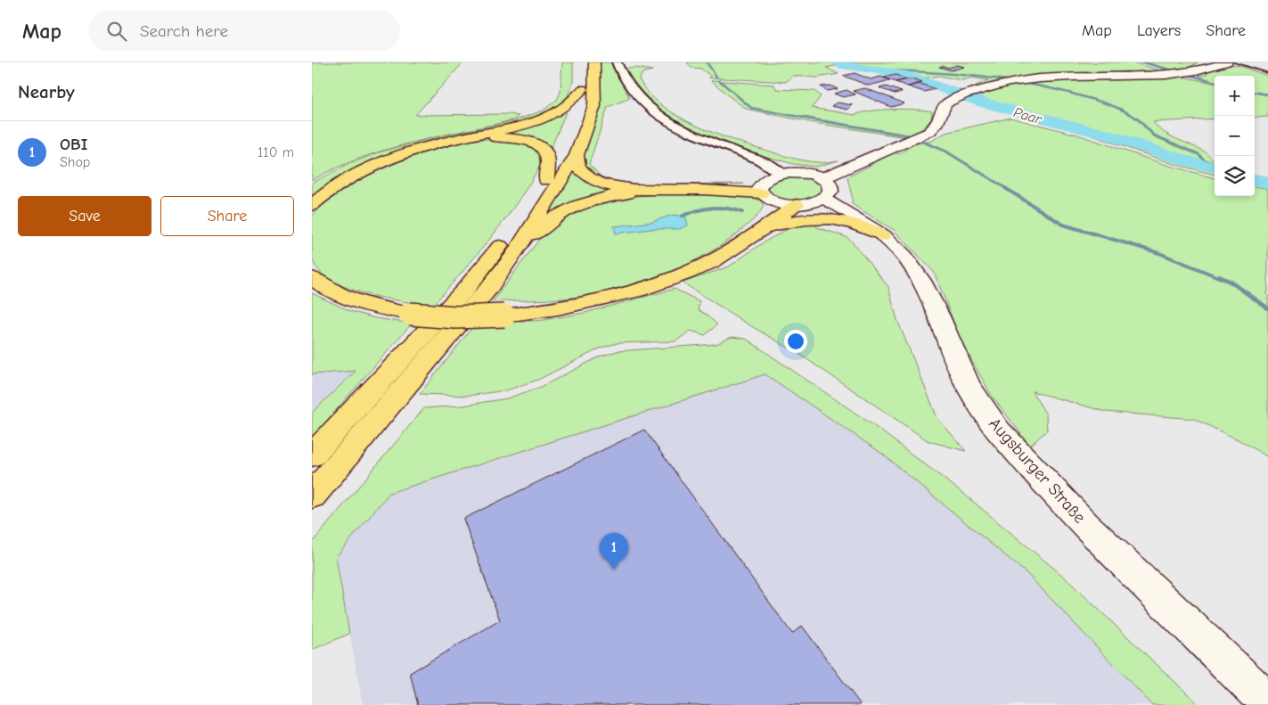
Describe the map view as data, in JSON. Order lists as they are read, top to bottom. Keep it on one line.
{"streets":{"street":["Augsburger Straße"]},"water":["Paar"],"page":{"header":"Map","search":"Search here","nav":["Map","Layers","Share"],"heading":"Nearby","map_buttons":["+","−"],"list":[{"mark":"1","name":"OBI","note":"Shop","value":"110 m"}],"buttons":["Save","Share"],"pins":"1"}}
